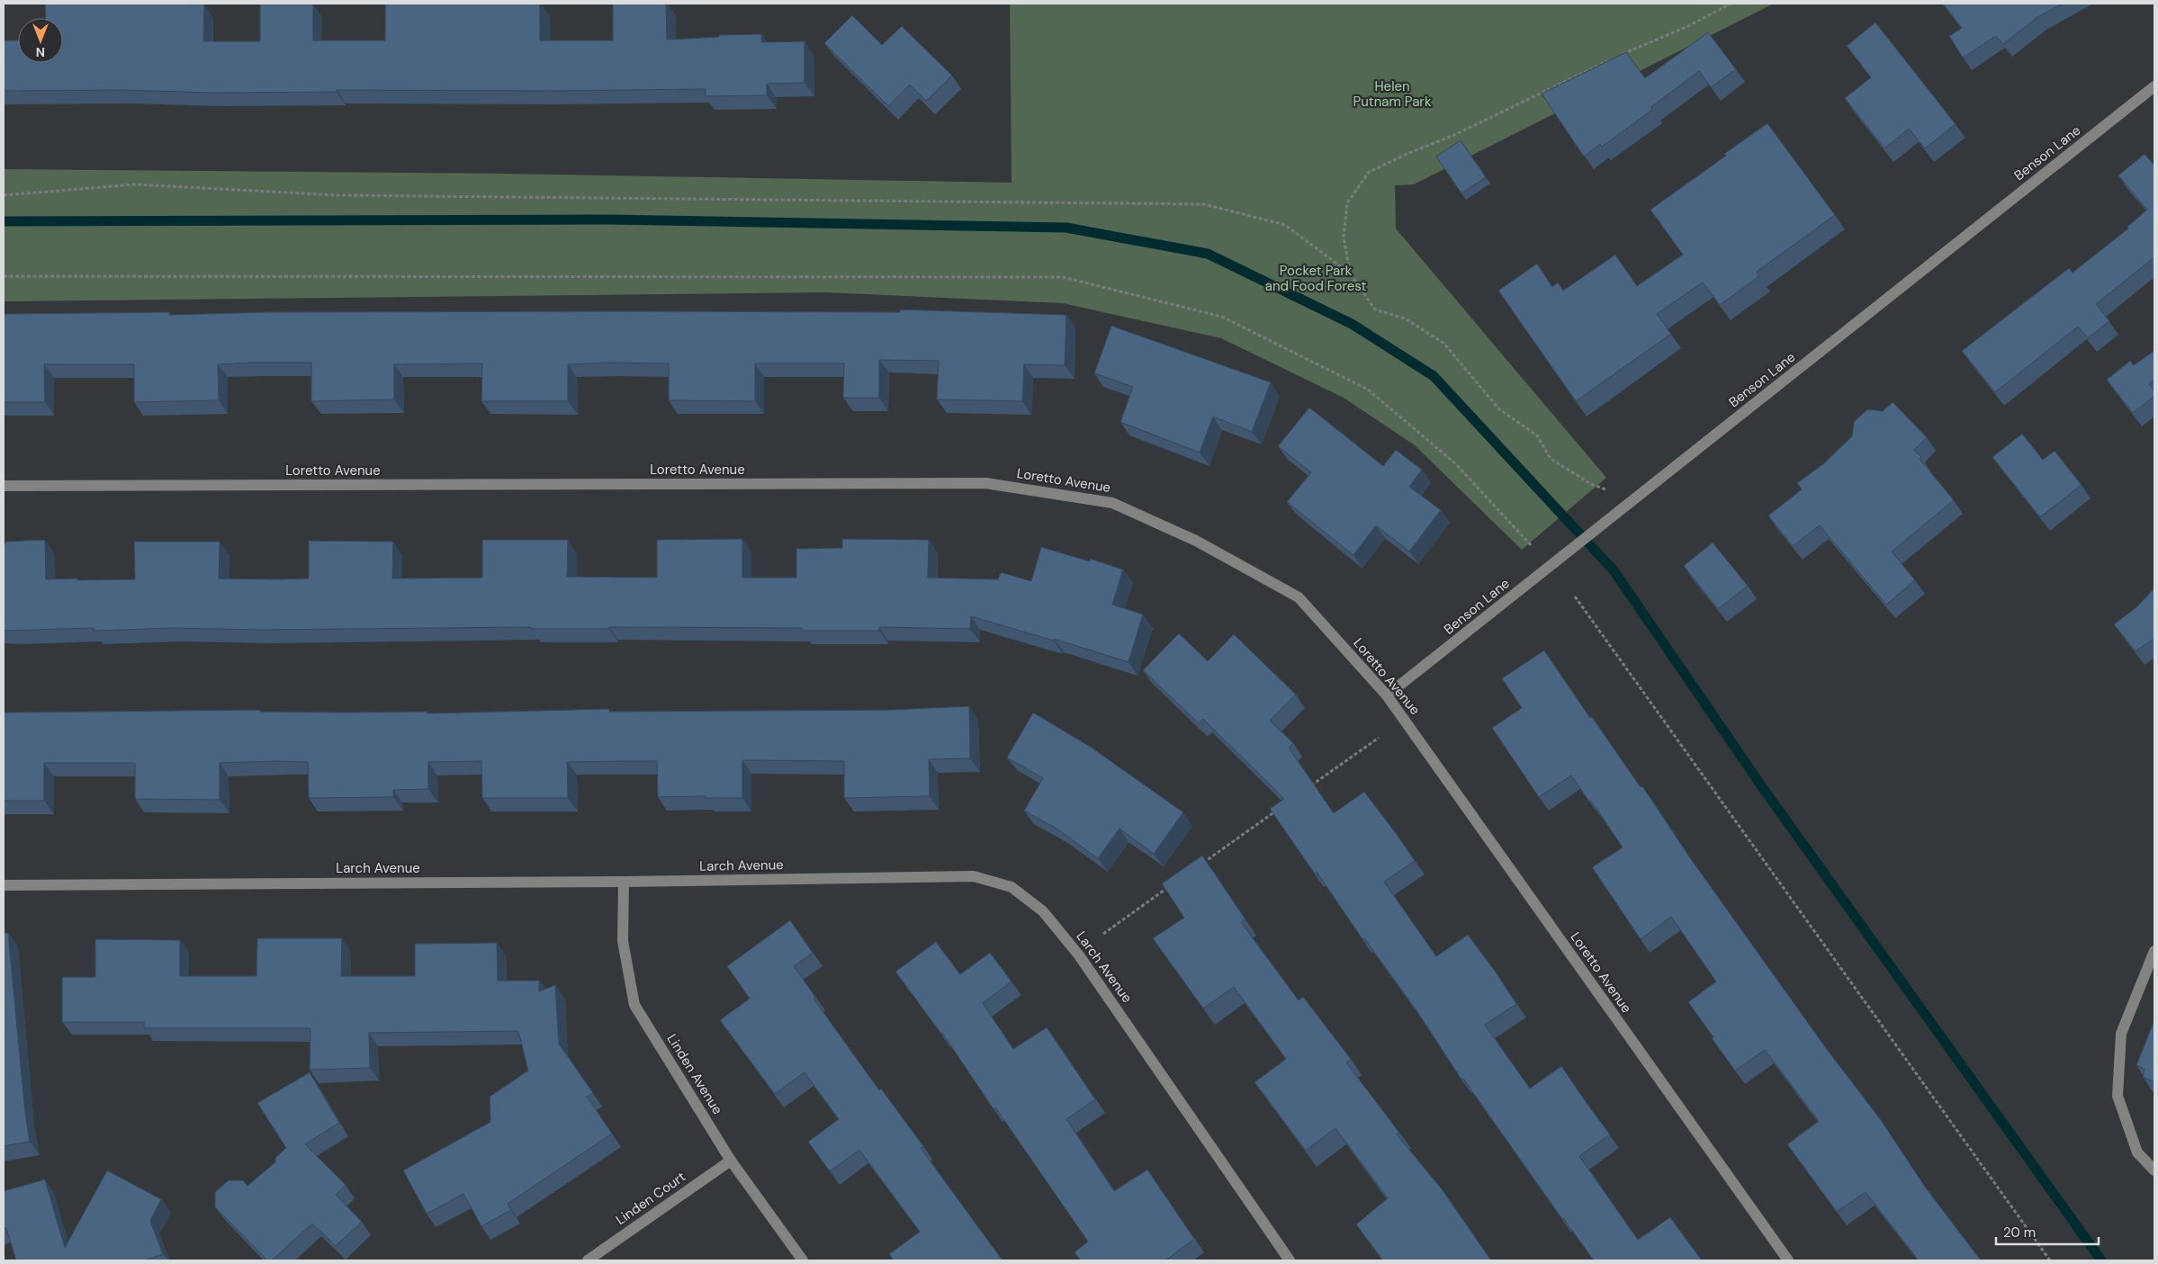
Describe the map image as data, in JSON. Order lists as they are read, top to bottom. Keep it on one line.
{"streets":{"street":["Benson Lane","Loretto Avenue","Larch Avenue","Linden Avenue","Linden Court"]},"crossings":[["Benson Lane","Loretto Avenue"],["Larch Avenue","Linden Avenue"],["Linden Avenue","Linden Court"]],"parks":["Helen Putnam Park","Pocket Park and Food Forest"],"scale_bar":"20 m","north":"bottom"}
